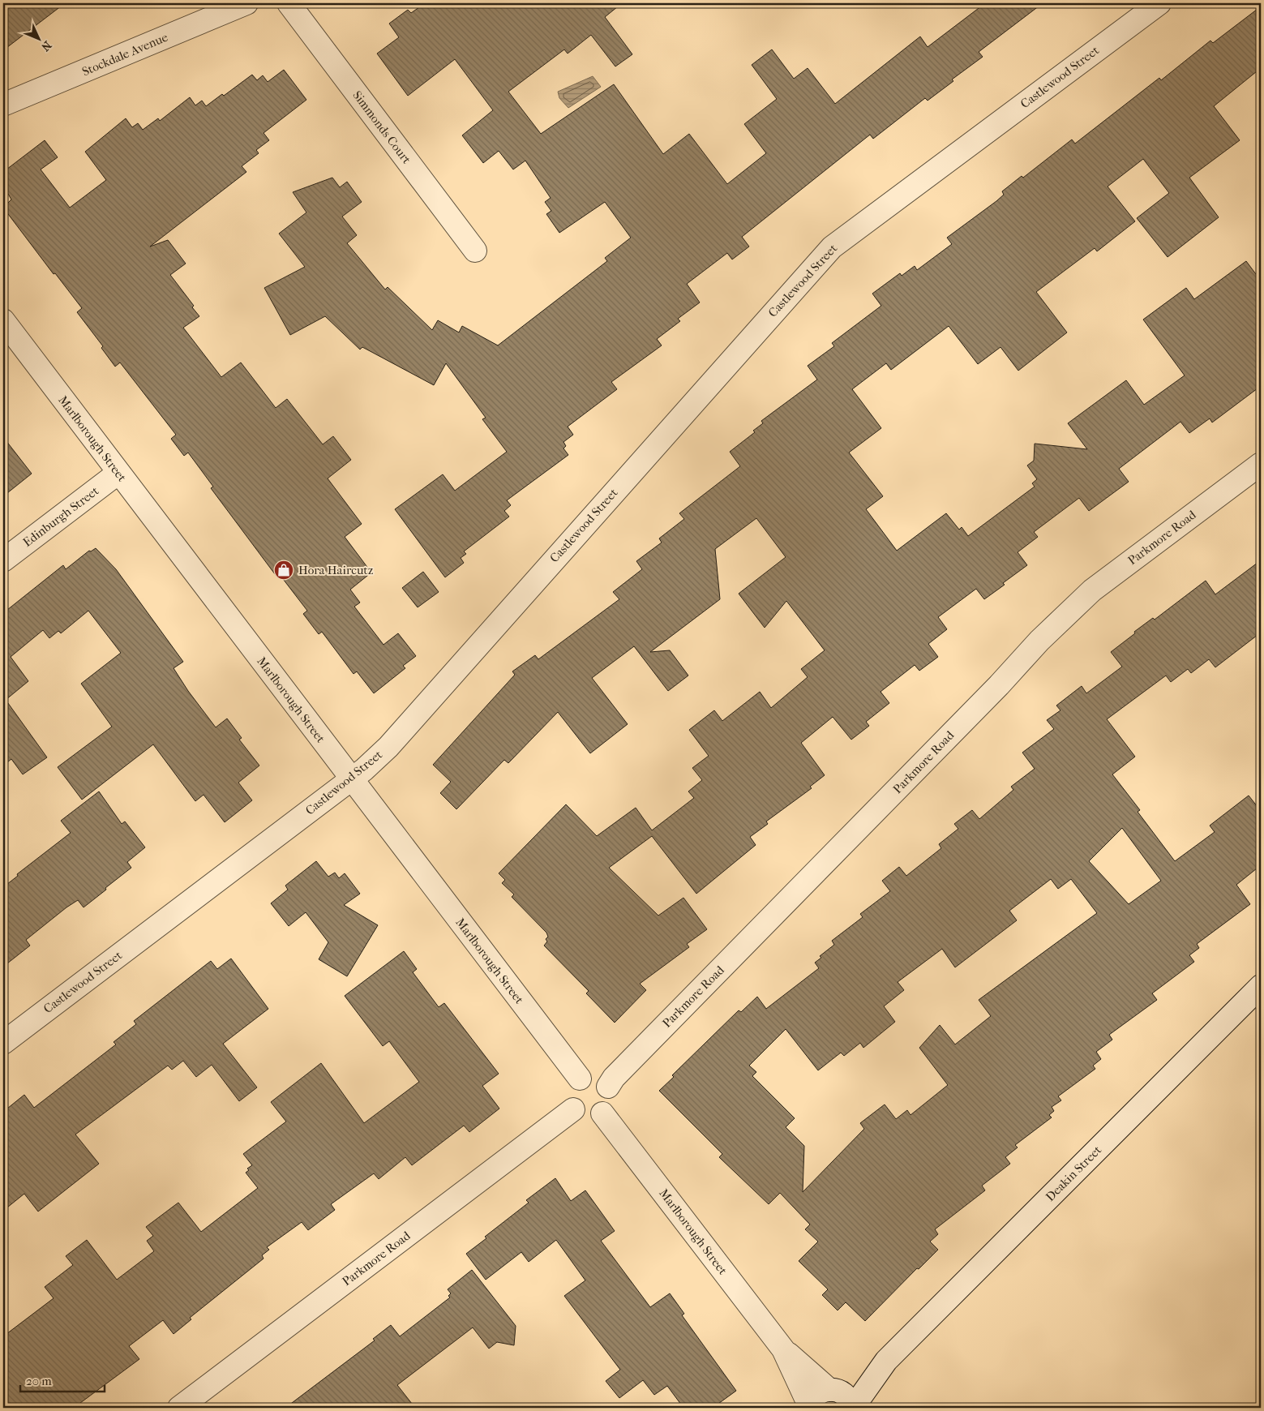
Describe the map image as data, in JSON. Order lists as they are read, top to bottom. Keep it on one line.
{"streets":{"street":["Stockdale Avenue","Castlewood Street","Simmonds Court","Marlborough Street","Edinburgh Street","Parkmore Road","Deakin Street"]},"crossings":[["Castlewood Street","Marlborough Street"],["Marlborough Street","Edinburgh Street"],["Marlborough Street","Parkmore Road"],["Marlborough Street","Deakin Street"]],"places":{"shop":["Hora Haircutz"]},"scale_bar":"20 m","north":"bottom right"}
